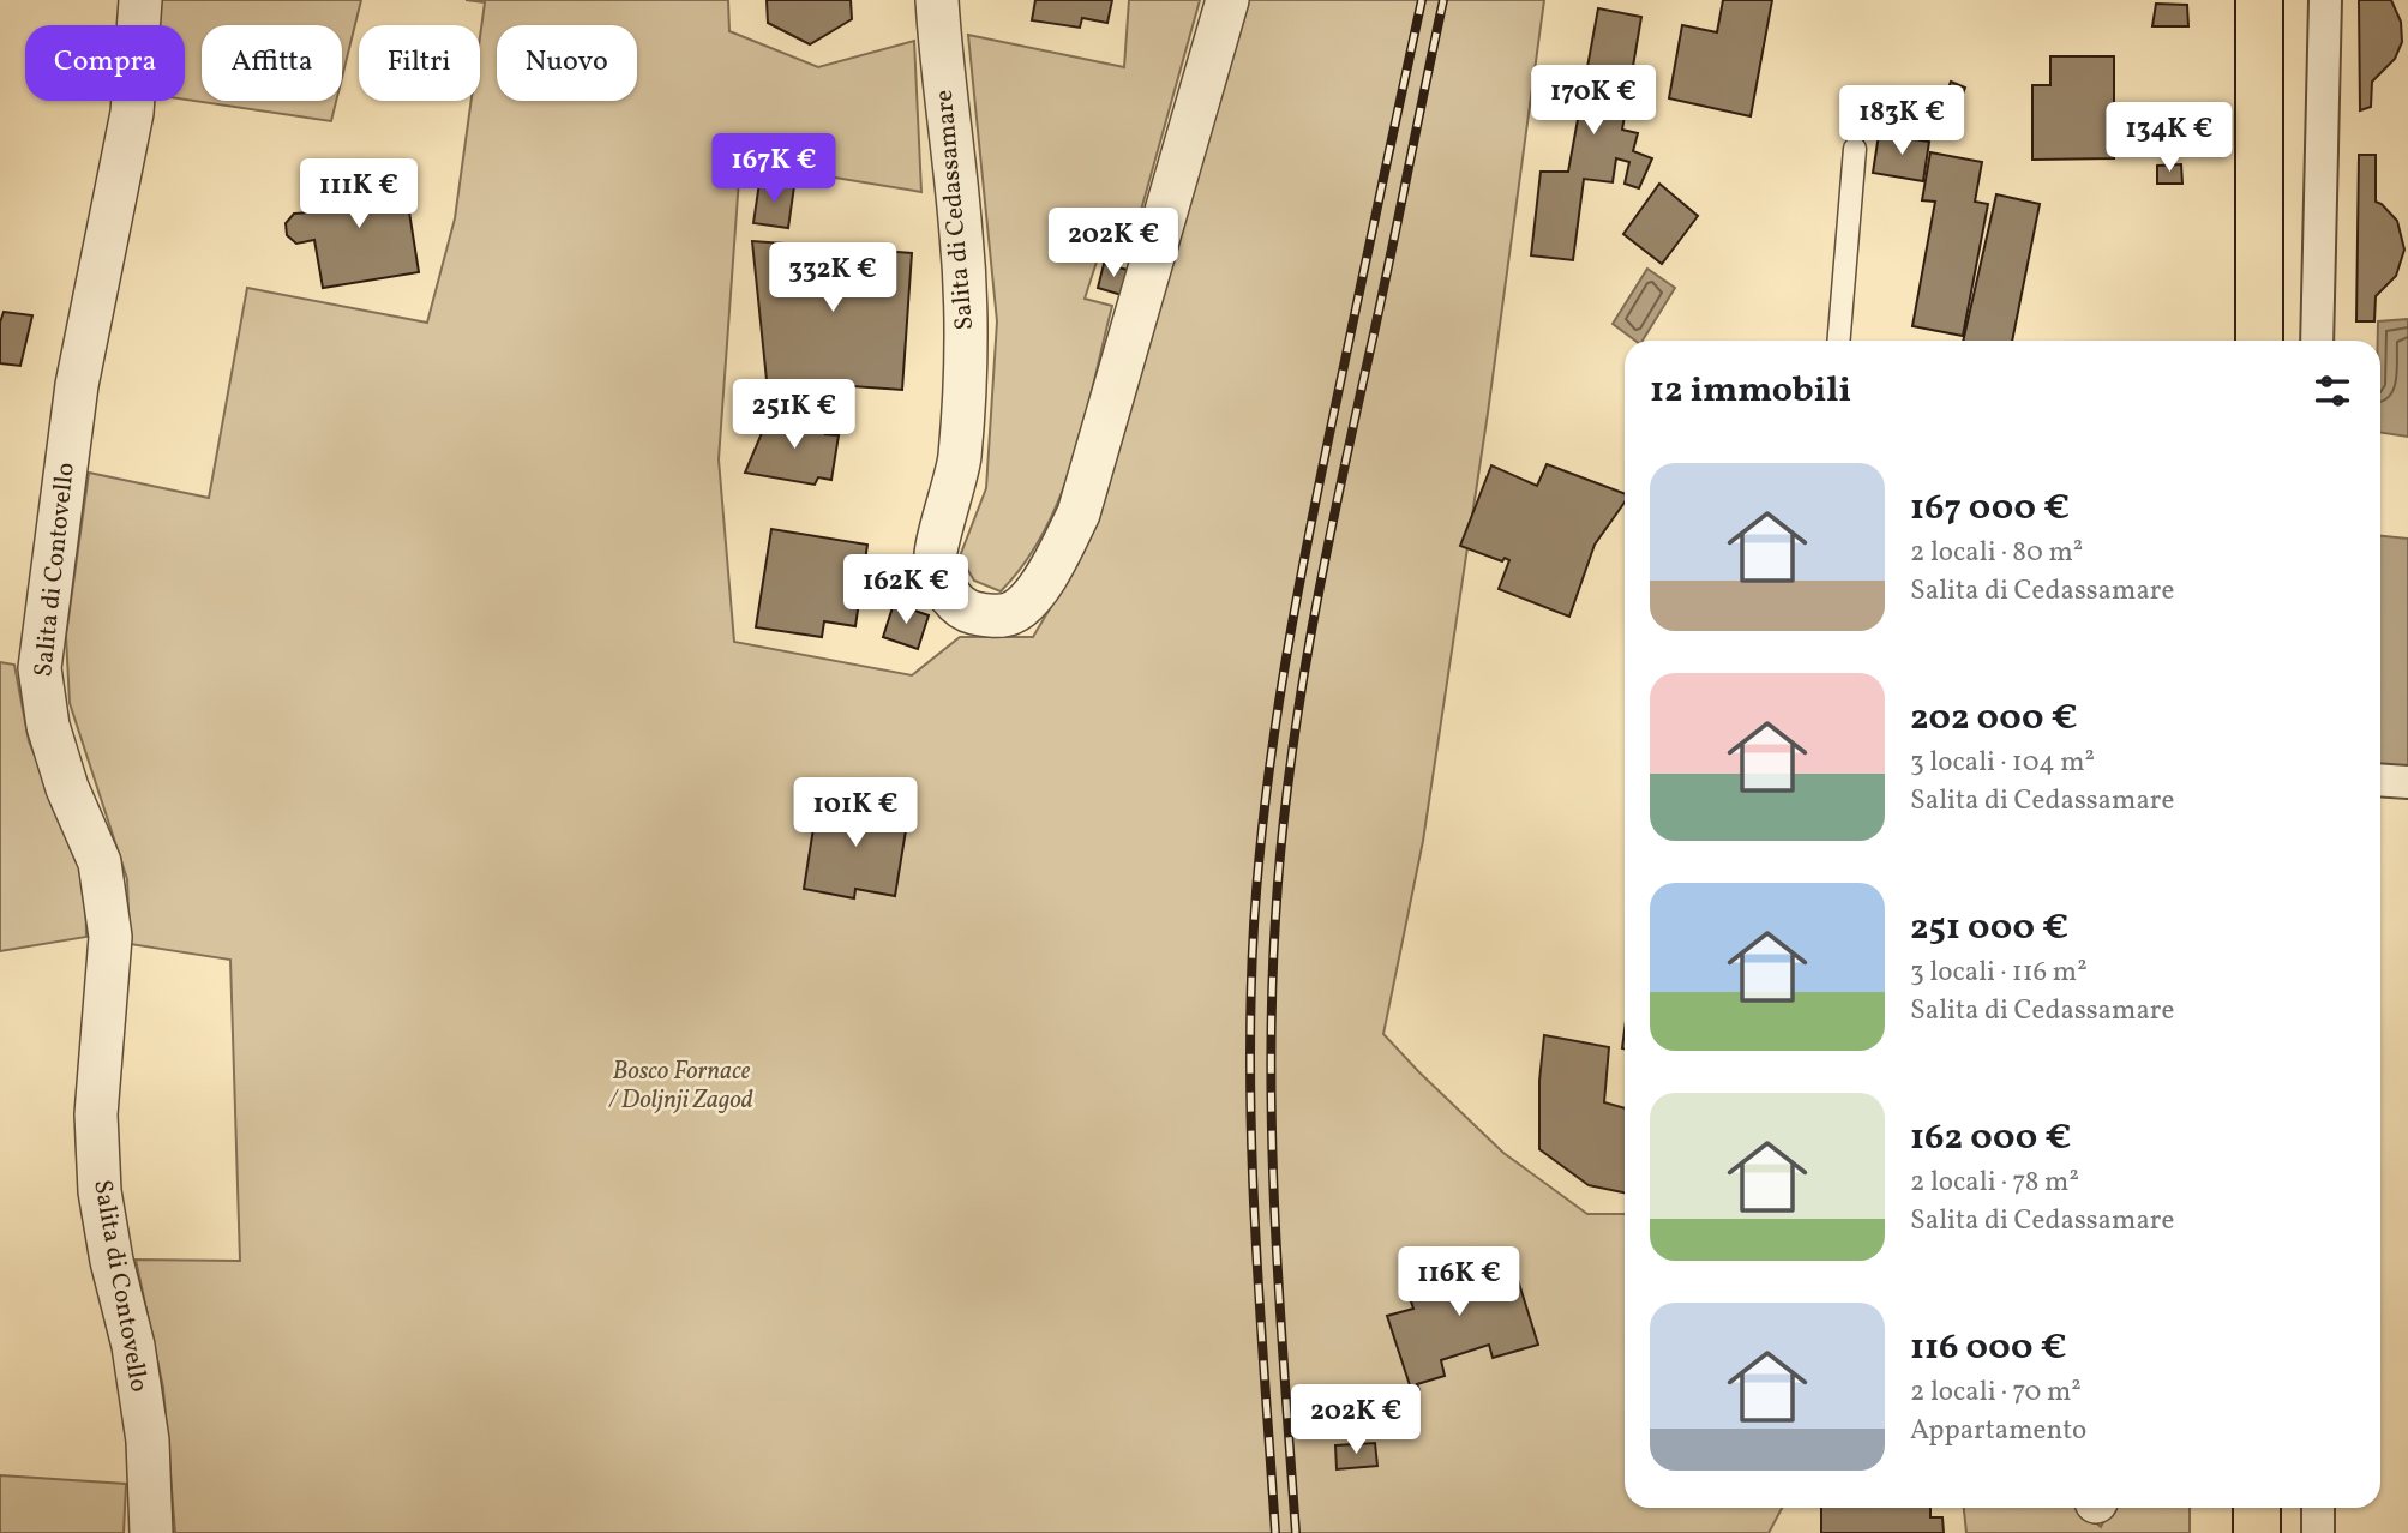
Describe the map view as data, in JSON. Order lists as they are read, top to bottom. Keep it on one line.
{"streets":{"street":["Salita di Cedassamare","Salita di Contovello"]},"parks":["Bosco Fornace / Doljnji Zagod"],"page":{"chip":["Compra","Affitta","Filtri","Nuovo"],"price":["170K €","183K €","134K €","167K €","111K €","202K €","332K €","251K €","162K €","101K €","116K €","202K €"],"heading":"12 immobili","list":[{"name":"167 000 €","note":"2 locali · 80 m² · Salita di Cedassamare"},{"name":"202 000 €","note":"3 locali · 104 m² · Salita di Cedassamare"},{"name":"251 000 €","note":"3 locali · 116 m² · Salita di Cedassamare"},{"name":"162 000 €","note":"2 locali · 78 m² · Salita di Cedassamare"},{"name":"116 000 €","note":"2 locali · 70 m² · Appartamento"}]}}
